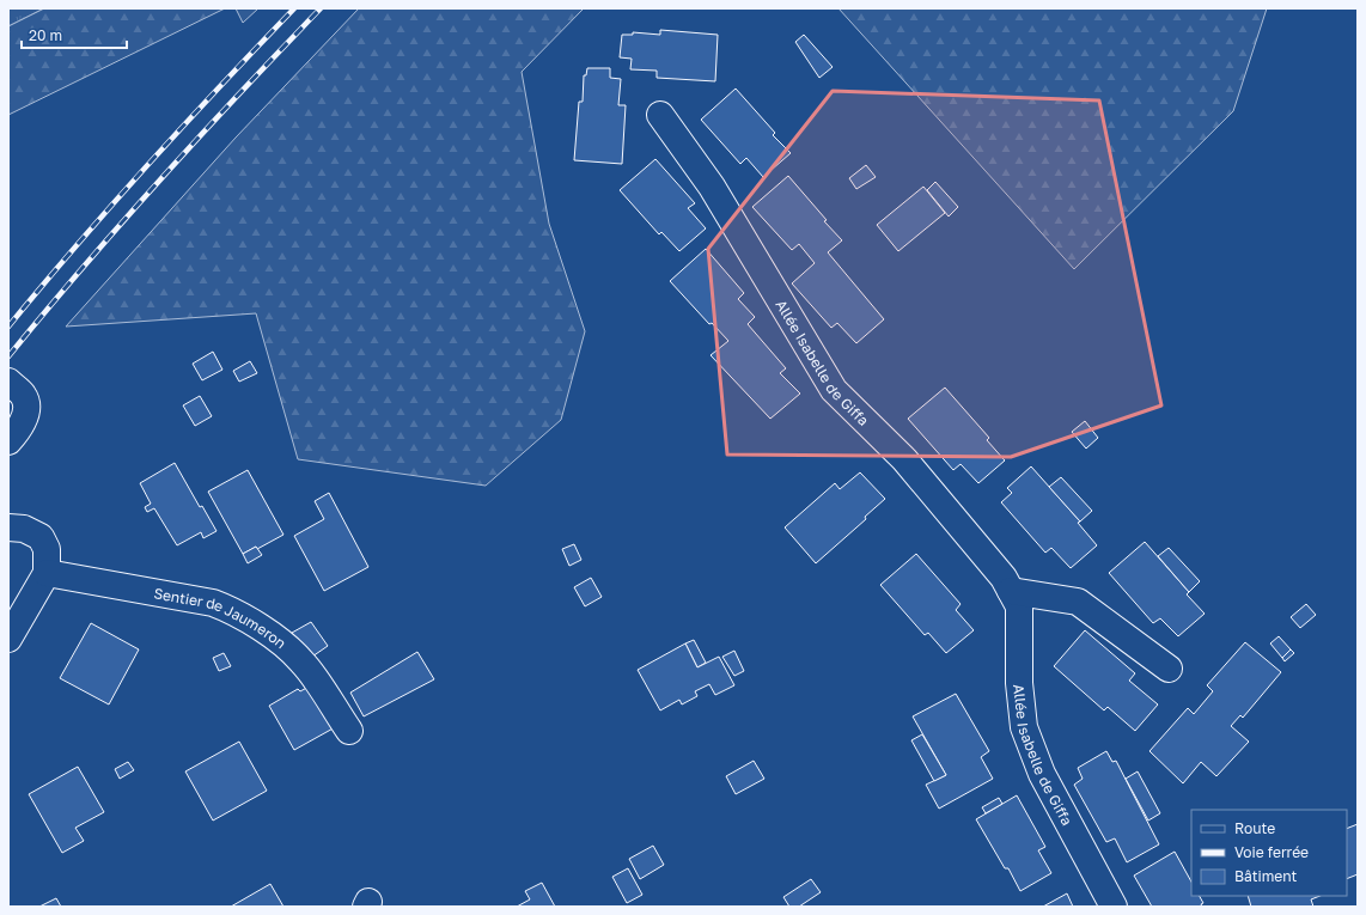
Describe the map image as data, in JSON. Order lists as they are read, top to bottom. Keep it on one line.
{"streets":{"street":["Allée Isabelle de Giffa","Sentier de Jaumeron"]},"legend":["Route","Voie ferrée","Bâtiment"],"scale_bar":"20 m"}
